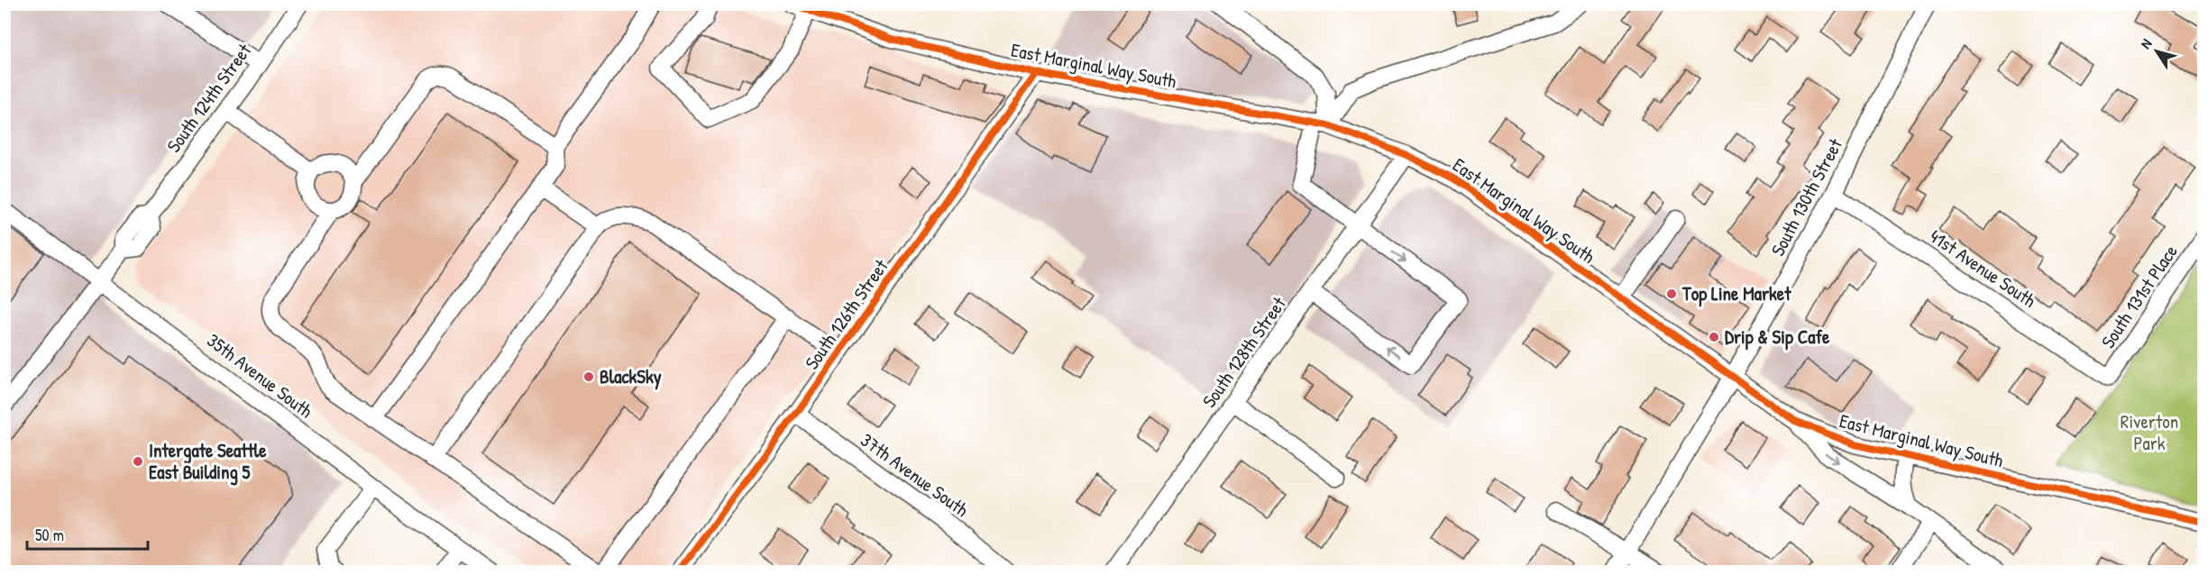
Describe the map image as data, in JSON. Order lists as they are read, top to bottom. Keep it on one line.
{"streets":{"street":["East Marginal Way South","South 124th Street","South 130th Street","41st Avenue South","South 131st Place","South 126th Street","South 128th Street","35th Avenue South","37th Avenue South"]},"crossings":[["East Marginal Way South","South 130th Street"],["East Marginal Way South","South 126th Street"],["East Marginal Way South","South 128th Street"],["South 124th Street","35th Avenue South"],["South 130th Street","41st Avenue South"],["41st Avenue South","South 131st Place"],["South 126th Street","37th Avenue South"]],"parks":["Riverton Park"],"places":["Top Line Market","Drip & Sip Cafe","BlackSky","Intergate Seattle East Building 5"],"scale_bar":"50 m","north":"top left"}
